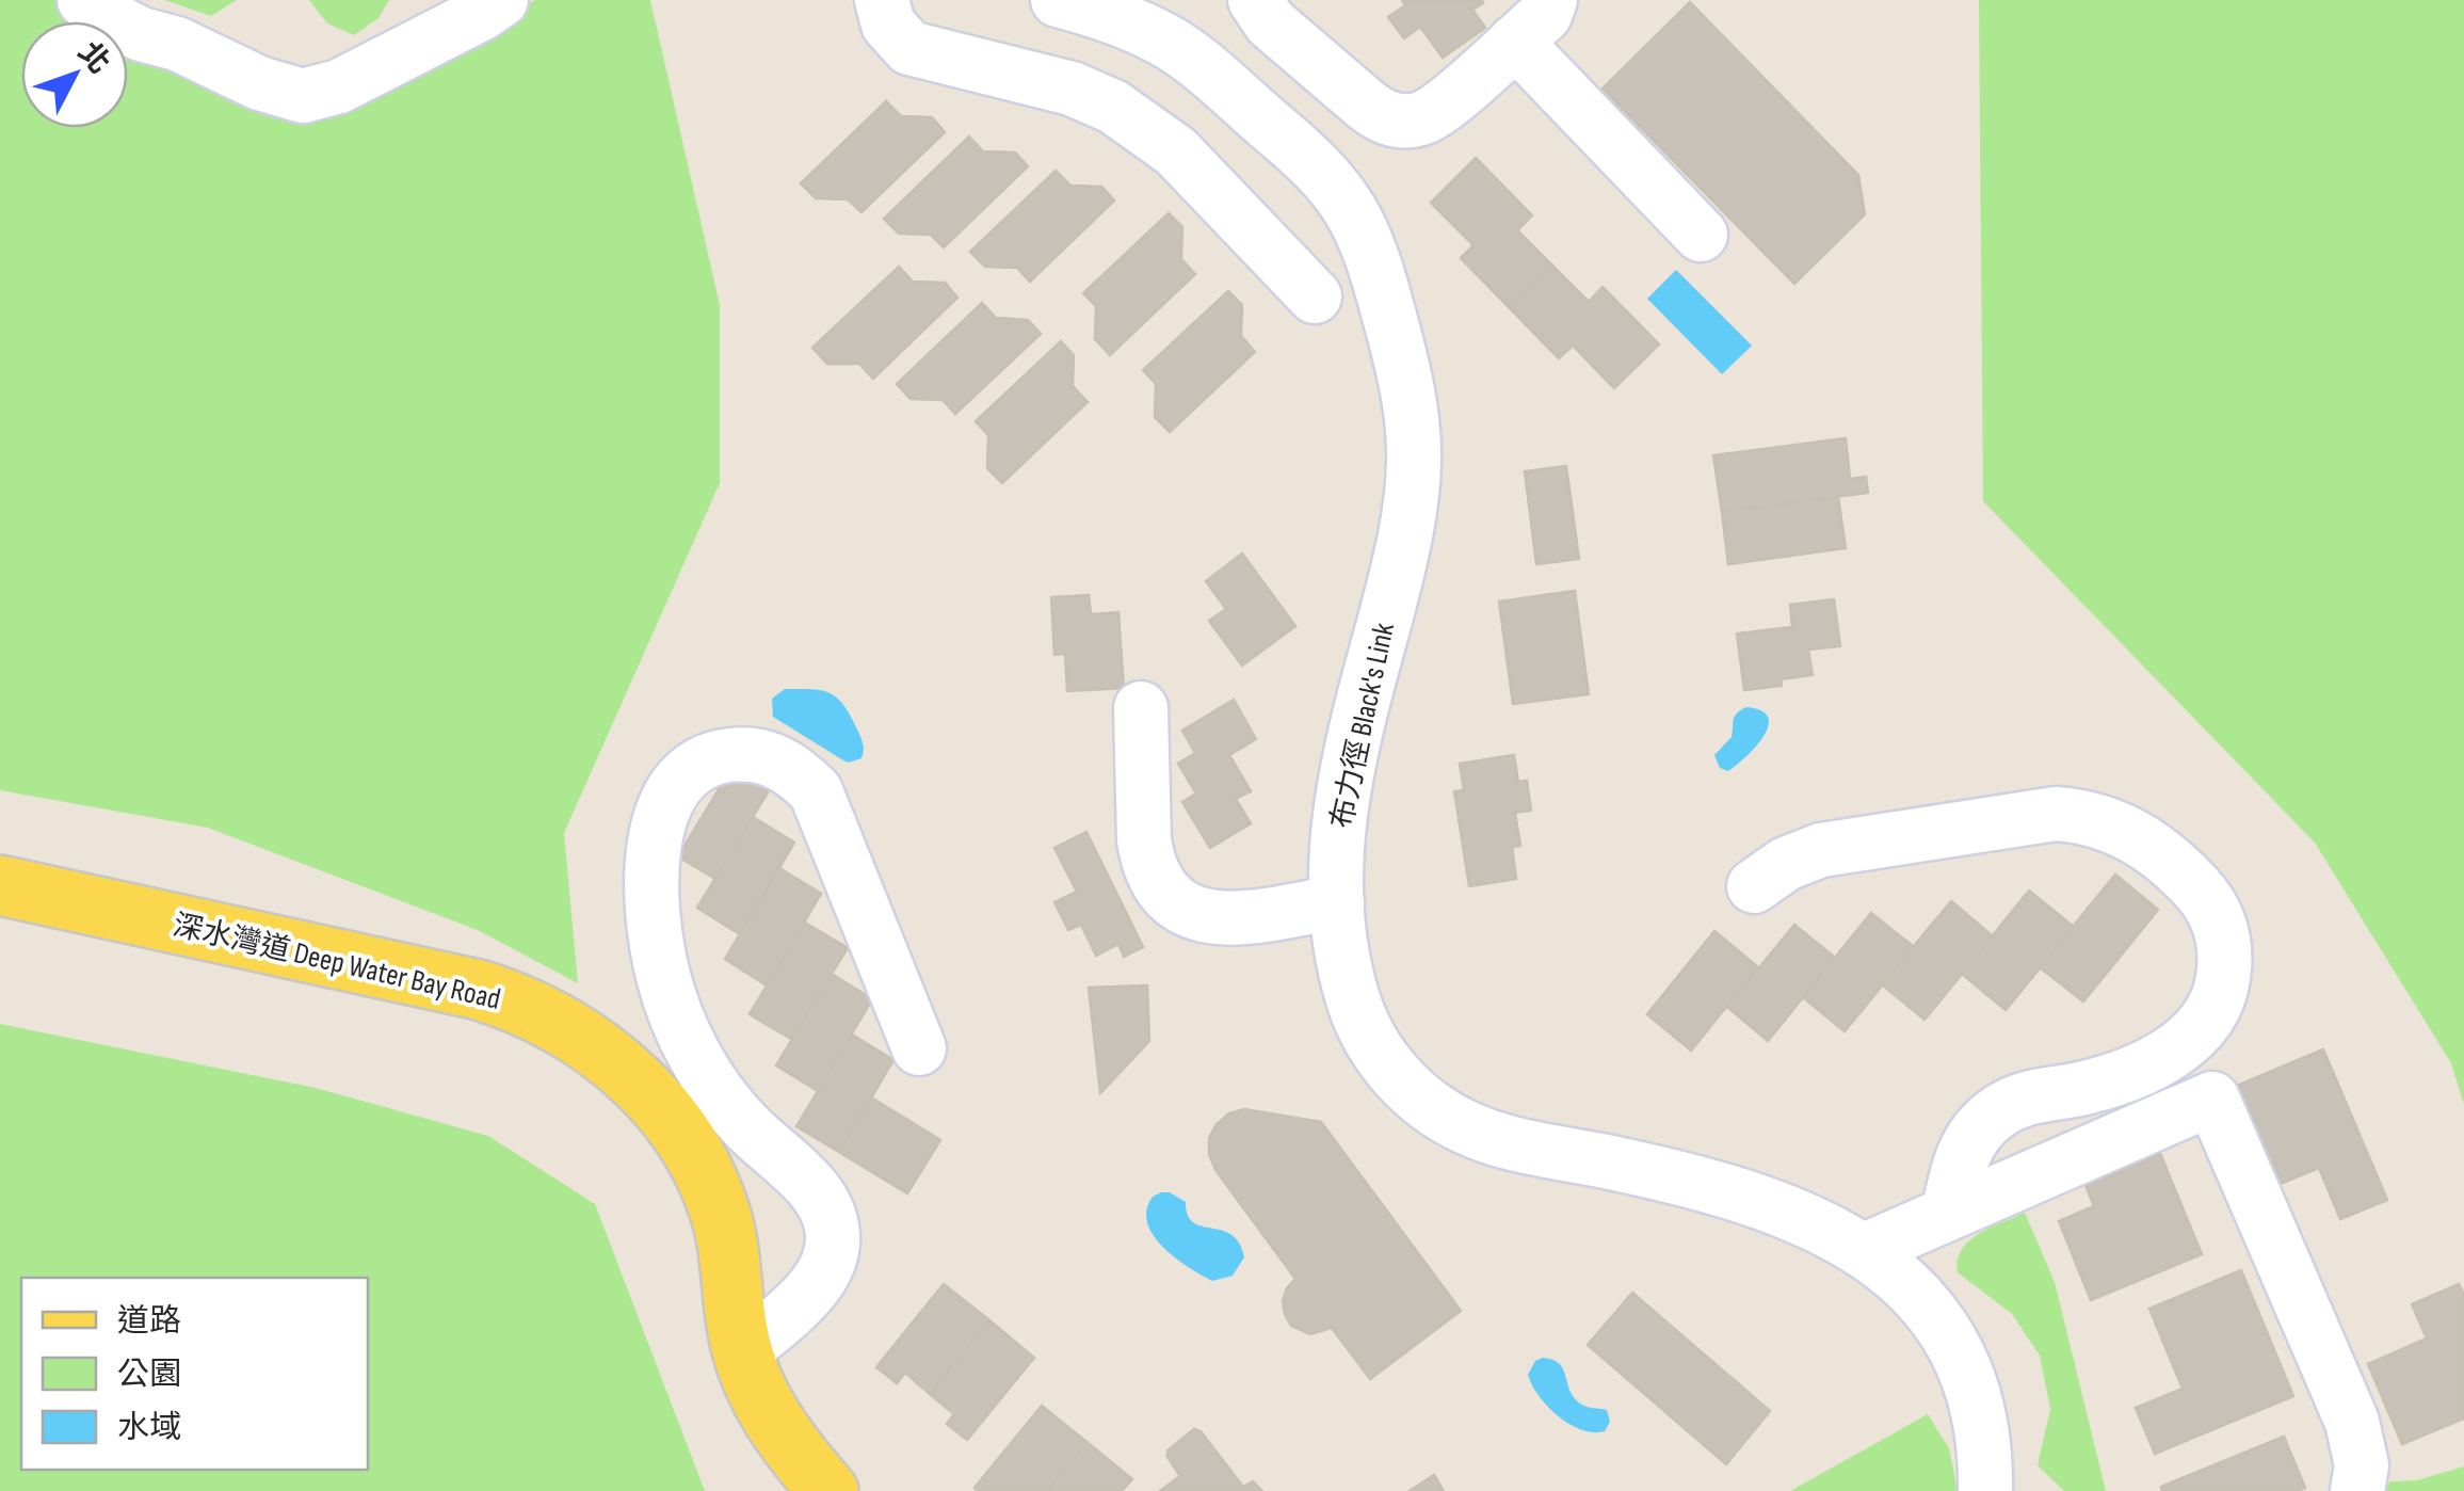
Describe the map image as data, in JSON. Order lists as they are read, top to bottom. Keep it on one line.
{"streets":{"main road":["深水灣道 Deep Water Bay Road"],"street":["布力徑 Black's Link"]},"legend":["道路","公園","水域"],"north":"top right"}
